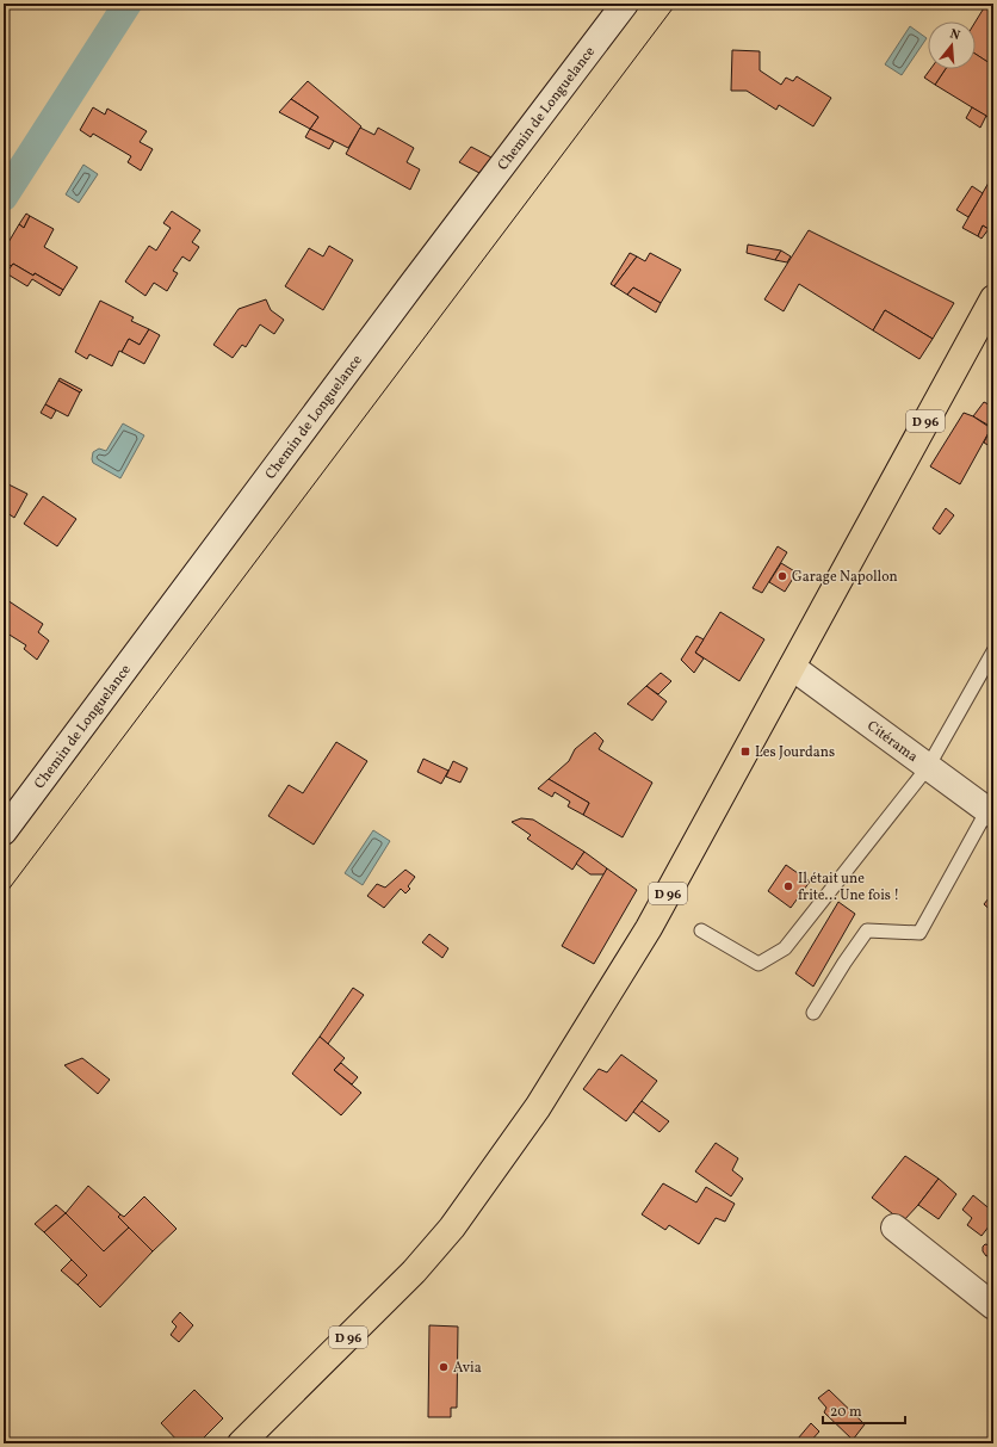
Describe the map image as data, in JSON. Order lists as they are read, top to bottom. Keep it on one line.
{"streets":{"main road":["D 96"],"street":["Chemin de Longuelance","Citérama"]},"crossings":[["D 96","Citérama"]],"places":{"other":["Garage Napollon","Il était une frite... Une fois !","Avia"],"transit":["Les Jourdans"]},"scale_bar":"20 m","north":"top"}
